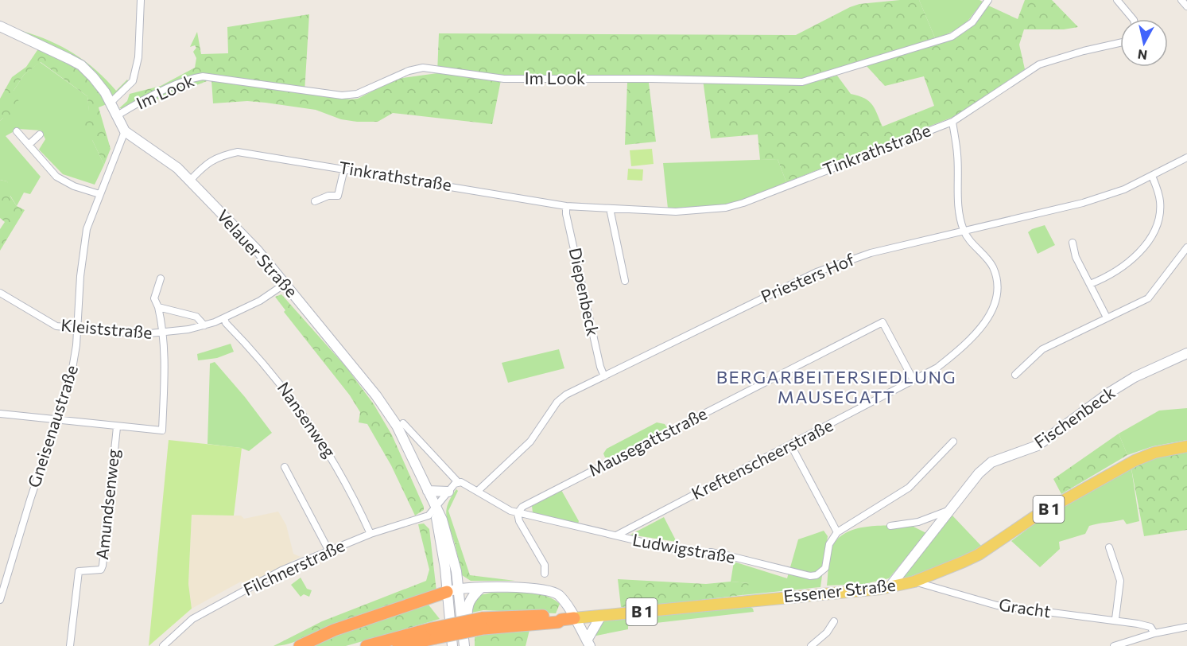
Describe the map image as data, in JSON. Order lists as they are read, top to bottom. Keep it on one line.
{"streets":{"highway":["B 1"],"main road":["Velauer Straße","Fischenbeck","Essener Straße"],"street":["Im Look","Tinkrathstraße","Priesters Hof","Diepenbeck","Kleiststraße","Nansenweg","Gneisenaustraße","Mausegattstraße","Kreftenscheerstraße","Amundsenweg","Ludwigstraße","Filchnerstraße","Gracht"]},"crossings":[["Im Look","Velauer Straße"],["Tinkrathstraße","Velauer Straße"],["Tinkrathstraße","Diepenbeck"],["Tinkrathstraße","Kreftenscheerstraße"],["Velauer Straße","Kleiststraße"],["Velauer Straße","Gneisenaustraße"],["Velauer Straße","Filchnerstraße"],["Priesters Hof","Diepenbeck"],["Priesters Hof","Kreftenscheerstraße"],["Kleiststraße","Nansenweg"],["Kleiststraße","Gneisenaustraße"],["Kleiststraße","Amundsenweg"],["Fischenbeck","Essener Straße"],["Nansenweg","Filchnerstraße"],["Gneisenaustraße","Amundsenweg"],["Mausegattstraße","Kreftenscheerstraße"],["Mausegattstraße","Ludwigstraße"],["Kreftenscheerstraße","Ludwigstraße"],["B 1","Essener Straße"],["Essener Straße","Gracht"]],"districts":["BERGARBEITERSIEDLUNG MAUSEGATT"],"north":"bottom"}
